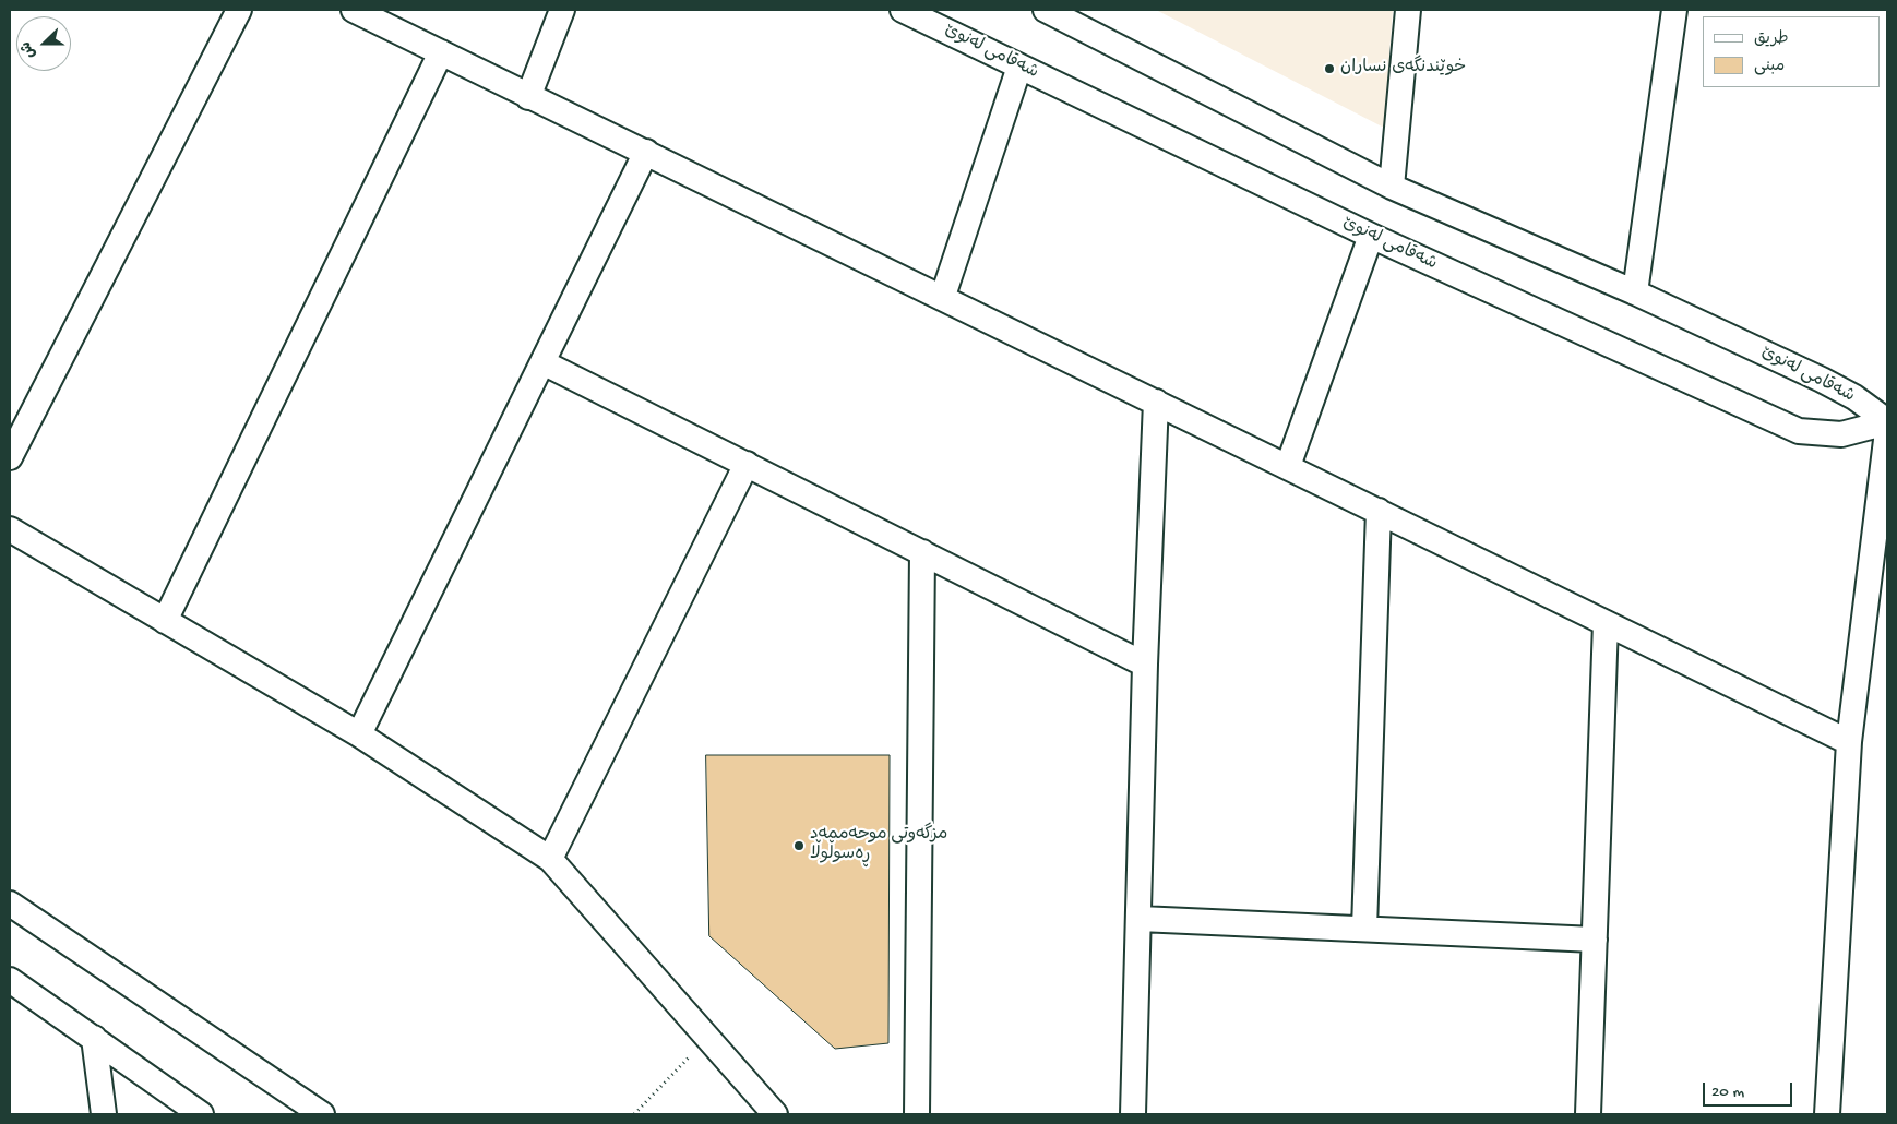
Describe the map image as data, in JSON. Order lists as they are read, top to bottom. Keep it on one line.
{"streets":{"street":["شەقامی لەنوێ"]},"places":["خوێندنگەی نساران","مزگەوتی موحەممەد ڕەسوڵوڵا"],"legend":["طريق","مبنى"],"scale_bar":"20 m","north":"left"}
